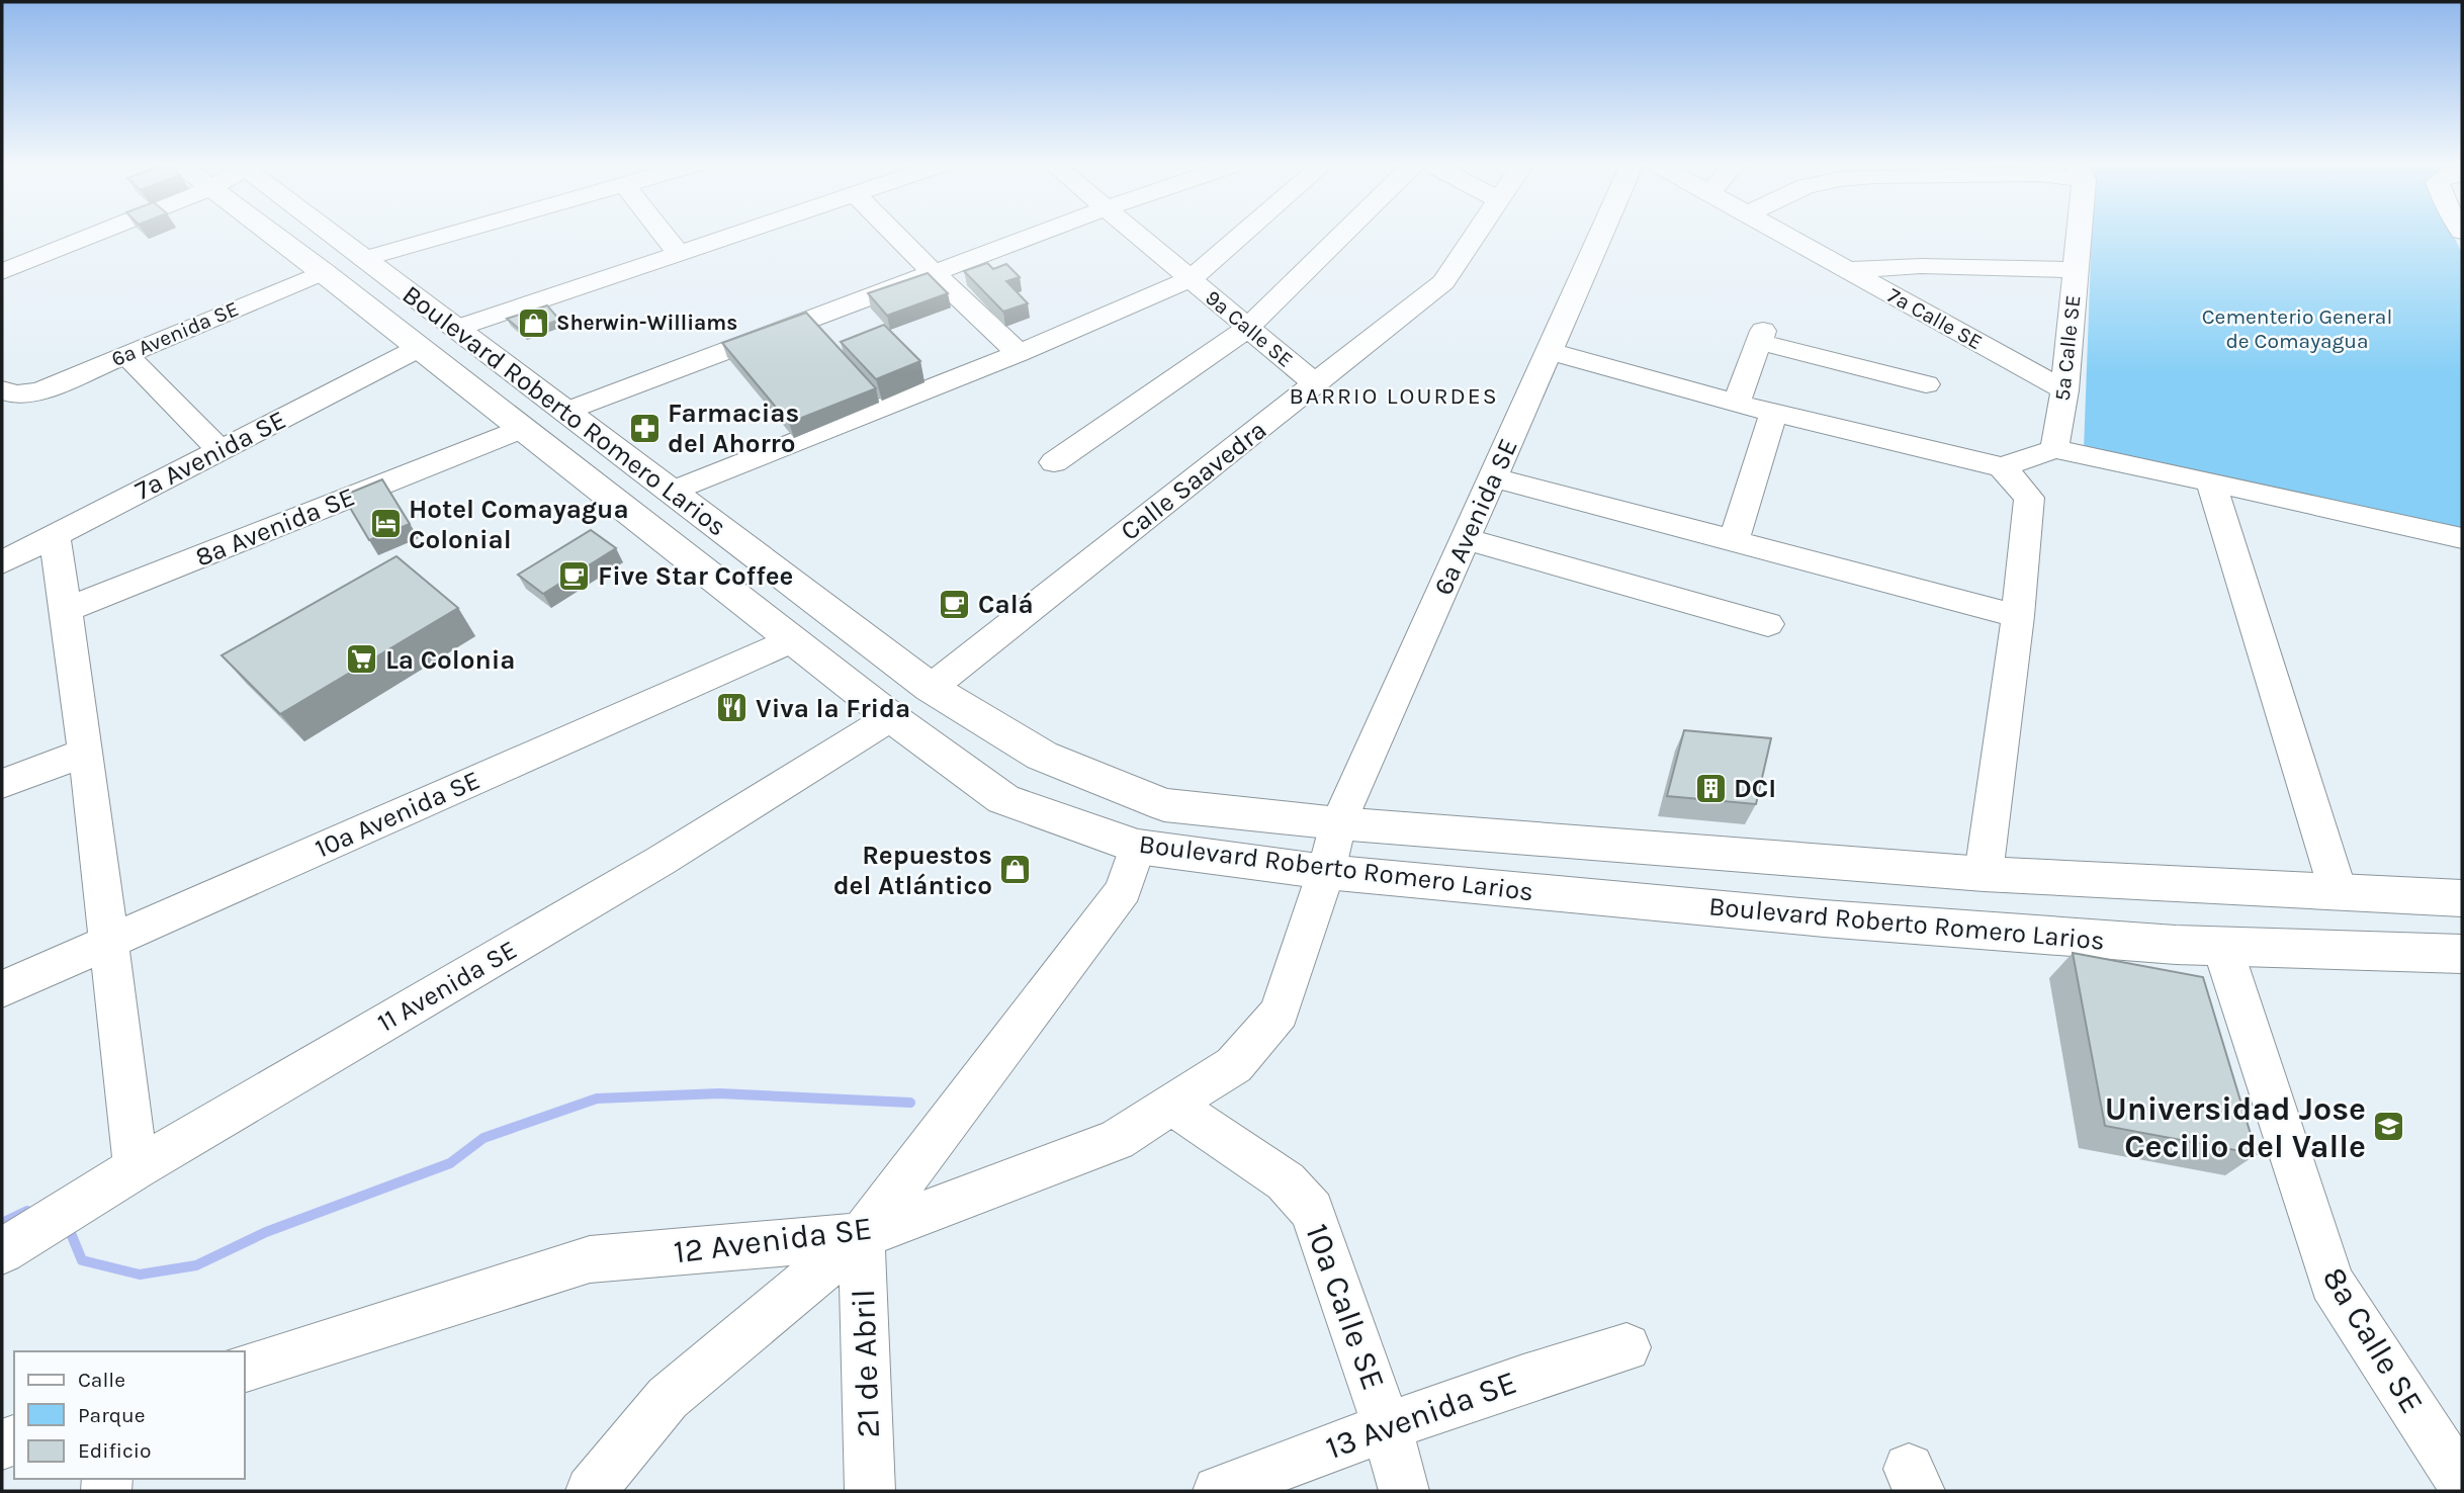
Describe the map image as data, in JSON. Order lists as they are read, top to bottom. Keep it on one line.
{"streets":{"main road":["Boulevard Roberto Romero Larios"],"street":["7a Calle SE","9a Calle SE","6a Avenida SE","5a Calle SE","7a Avenida SE","Calle Saavedra","8a Avenida SE","10a Avenida SE","11 Avenida SE","12 Avenida SE","10a Calle SE","8a Calle SE","21 de Abril","13 Avenida SE"]},"crossings":[["7a Calle SE","5a Calle SE"],["9a Calle SE","Calle Saavedra"],["6a Avenida SE","Boulevard Roberto Romero Larios"],["6a Avenida SE","12 Avenida SE"],["Boulevard Roberto Romero Larios","7a Avenida SE"],["Boulevard Roberto Romero Larios","Calle Saavedra"],["Boulevard Roberto Romero Larios","8a Avenida SE"],["Boulevard Roberto Romero Larios","10a Avenida SE"],["Boulevard Roberto Romero Larios","11 Avenida SE"],["Boulevard Roberto Romero Larios","12 Avenida SE"],["Boulevard Roberto Romero Larios","8a Calle SE"],["12 Avenida SE","10a Calle SE"],["12 Avenida SE","21 de Abril"],["10a Calle SE","13 Avenida SE"]],"districts":["BARRIO LOURDES"],"parks":["Cementerio General de Comayagua"],"places":{"shop":["Sherwin-Williams","Repuestos del Atlántico"],"pharmacy":["Farmacias del Ahorro"],"hotel":["Hotel Comayagua Colonial"],"cafe":["Five Star Coffee","Calá"],"supermarket":["La Colonia"],"restaurant":["Viva la Frida"],"building":["DCI"],"school or university":["Universidad Jose Cecilio del Valle"]},"legend":["Calle","Parque","Edificio"]}
